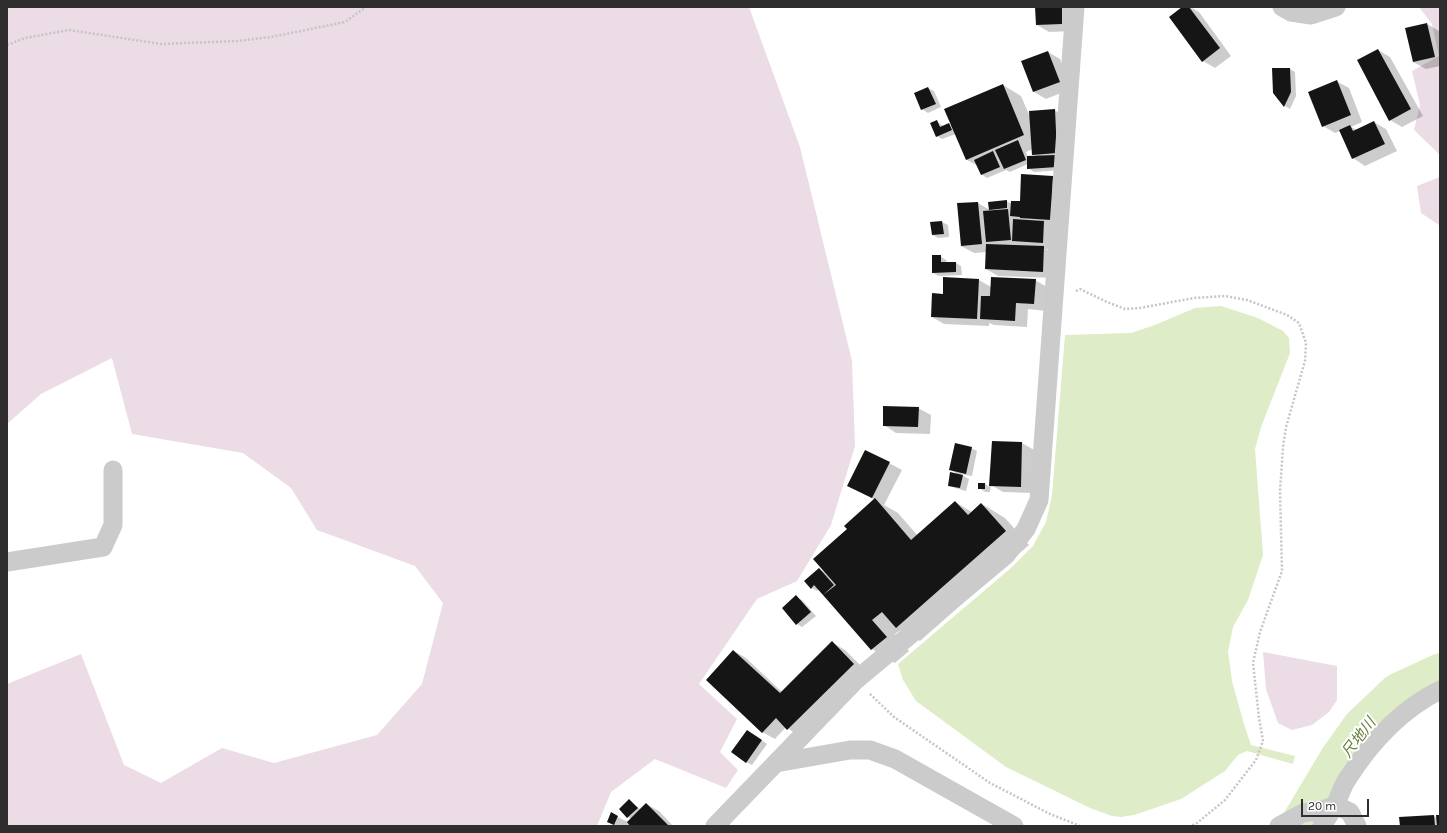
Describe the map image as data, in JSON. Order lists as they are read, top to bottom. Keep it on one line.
{"water":["尺地川"],"scale_bar":"20 m"}
